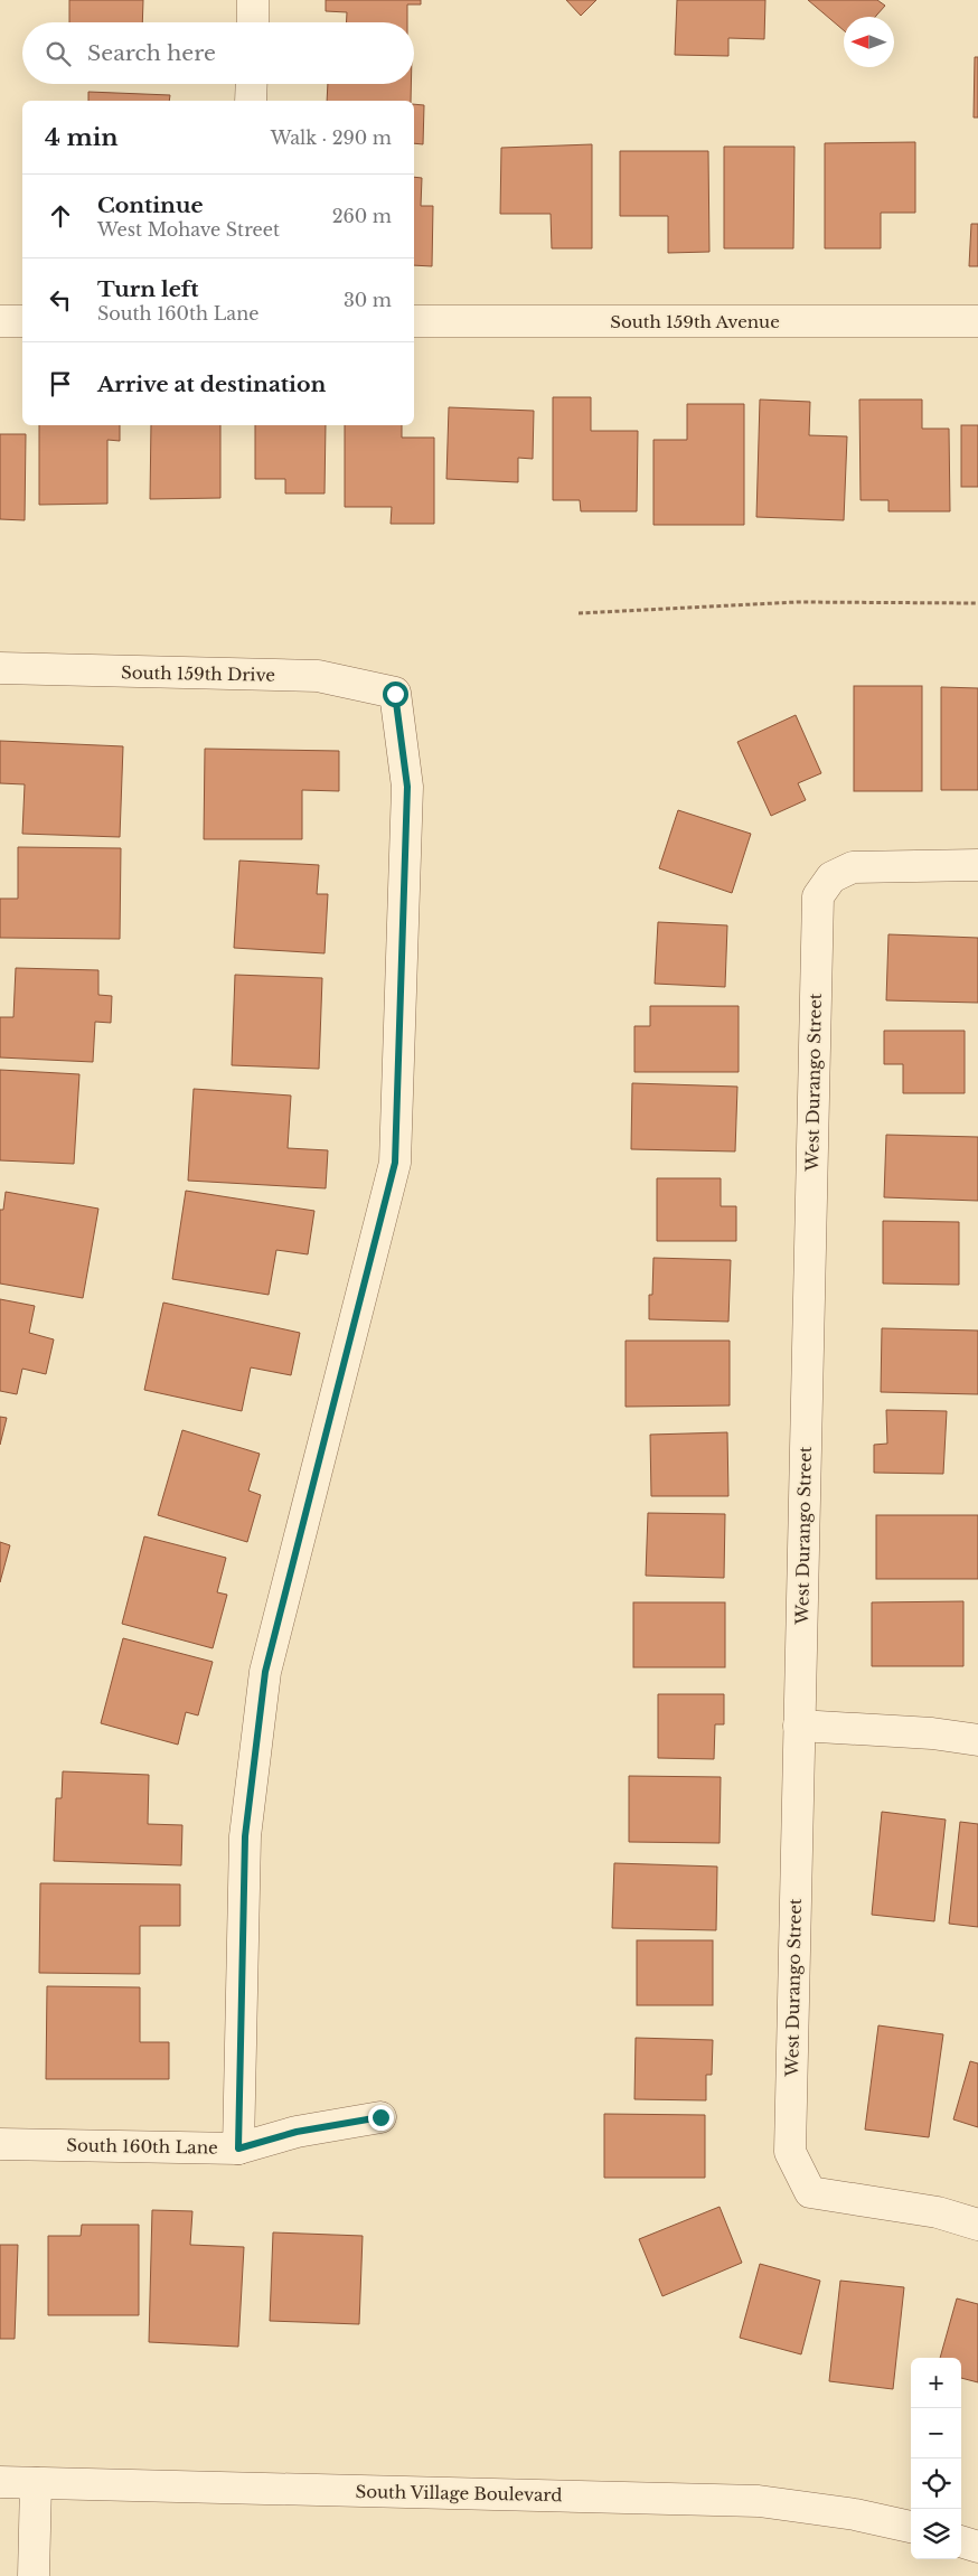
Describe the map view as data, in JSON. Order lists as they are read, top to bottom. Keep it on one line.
{"streets":{"street":["South 159th Avenue","South 159th Drive","West Durango Street","South 160th Lane","South Village Boulevard"]},"crossings":[["South 159th Drive","South 160th Lane"]],"north":"left","page":{"search":"Search here","heading":["4 min","Walk · 290 m"],"list":[["Continue","West Mohave Street","260 m"],["Turn left","South 160th Lane","30 m"],"Arrive at destination"],"map_buttons":["+","−"]}}
